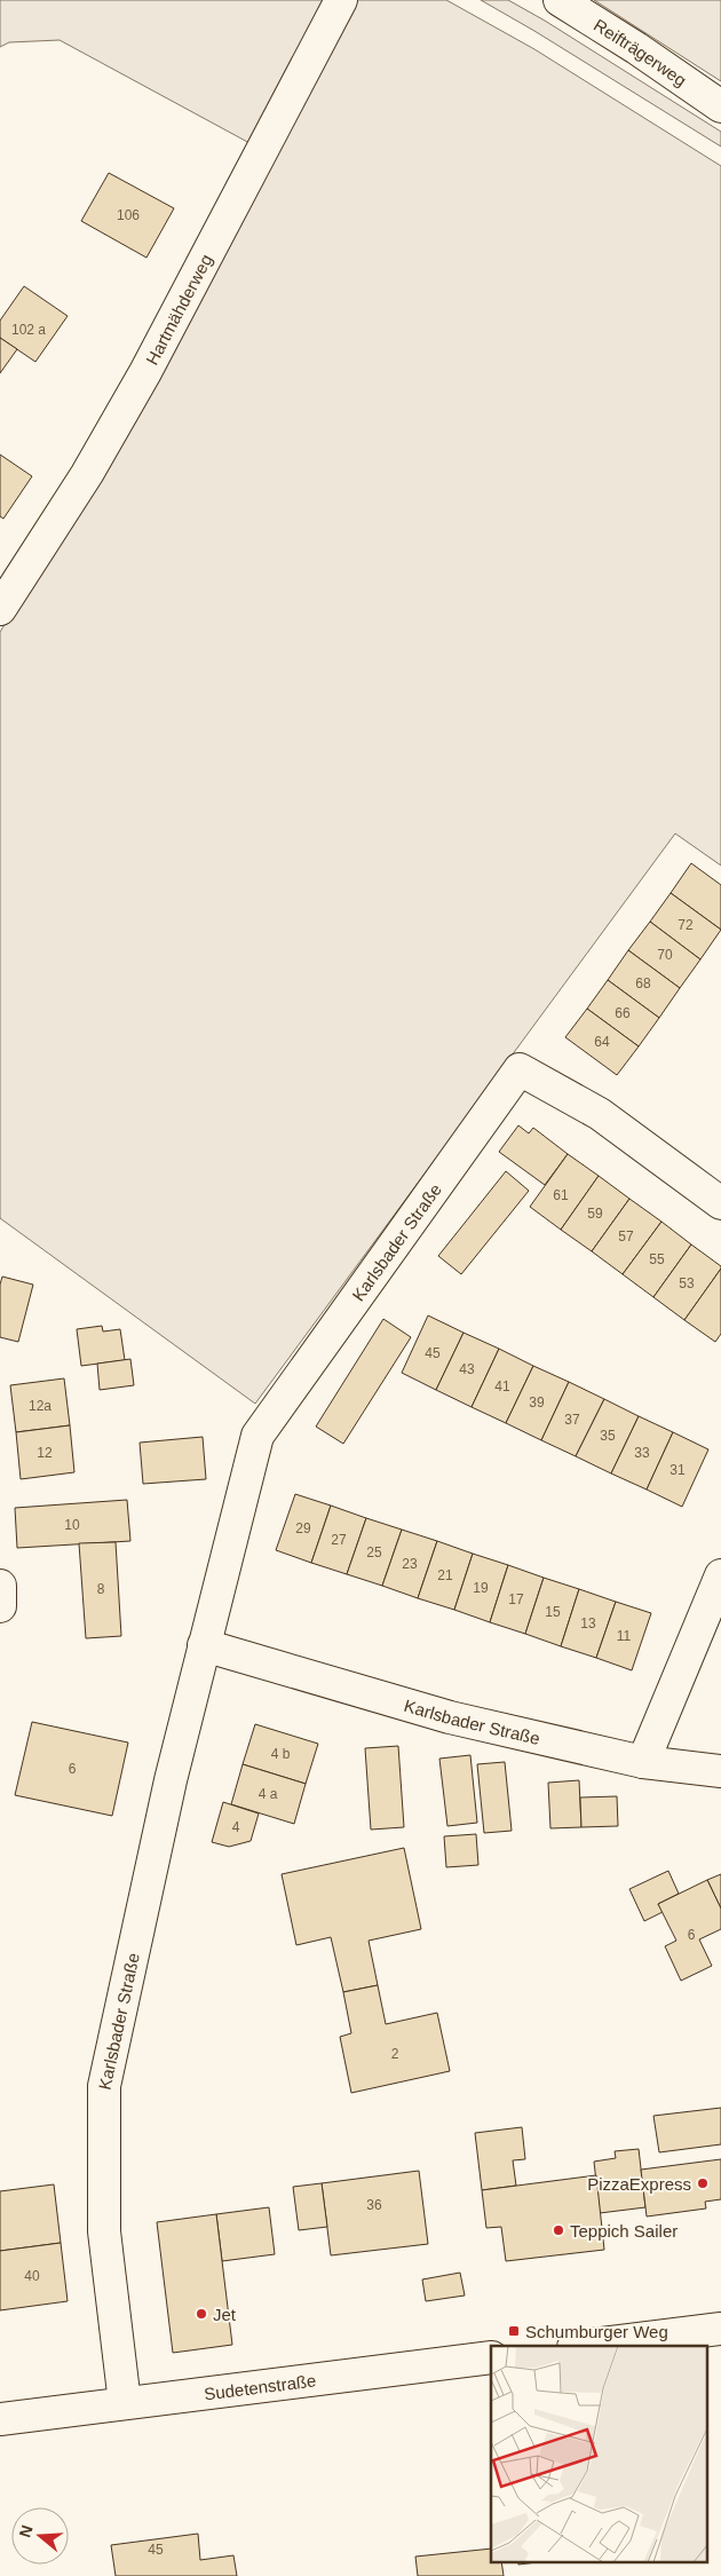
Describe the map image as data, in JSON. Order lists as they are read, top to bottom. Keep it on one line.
{"streets":{"street":["Reifträgerweg","Hartmähderweg","Karlsbader Straße","Sudetenstraße"]},"crossings":[["Karlsbader Straße","Sudetenstraße"]],"places":{"other":["PizzaExpress","Teppich Sailer","Jet"],"transit":["Schumburger Weg"]},"house_numbers":["106","102 a","72","70","68","66","64","61","59","57","55","53","45","43","41","39","12a","37","35","12","33","31","10","29","27","25","23","21","19","8","17","15","13","11","4 b","6","4 a","4","6","2","36","40","45"],"north":"left"}
